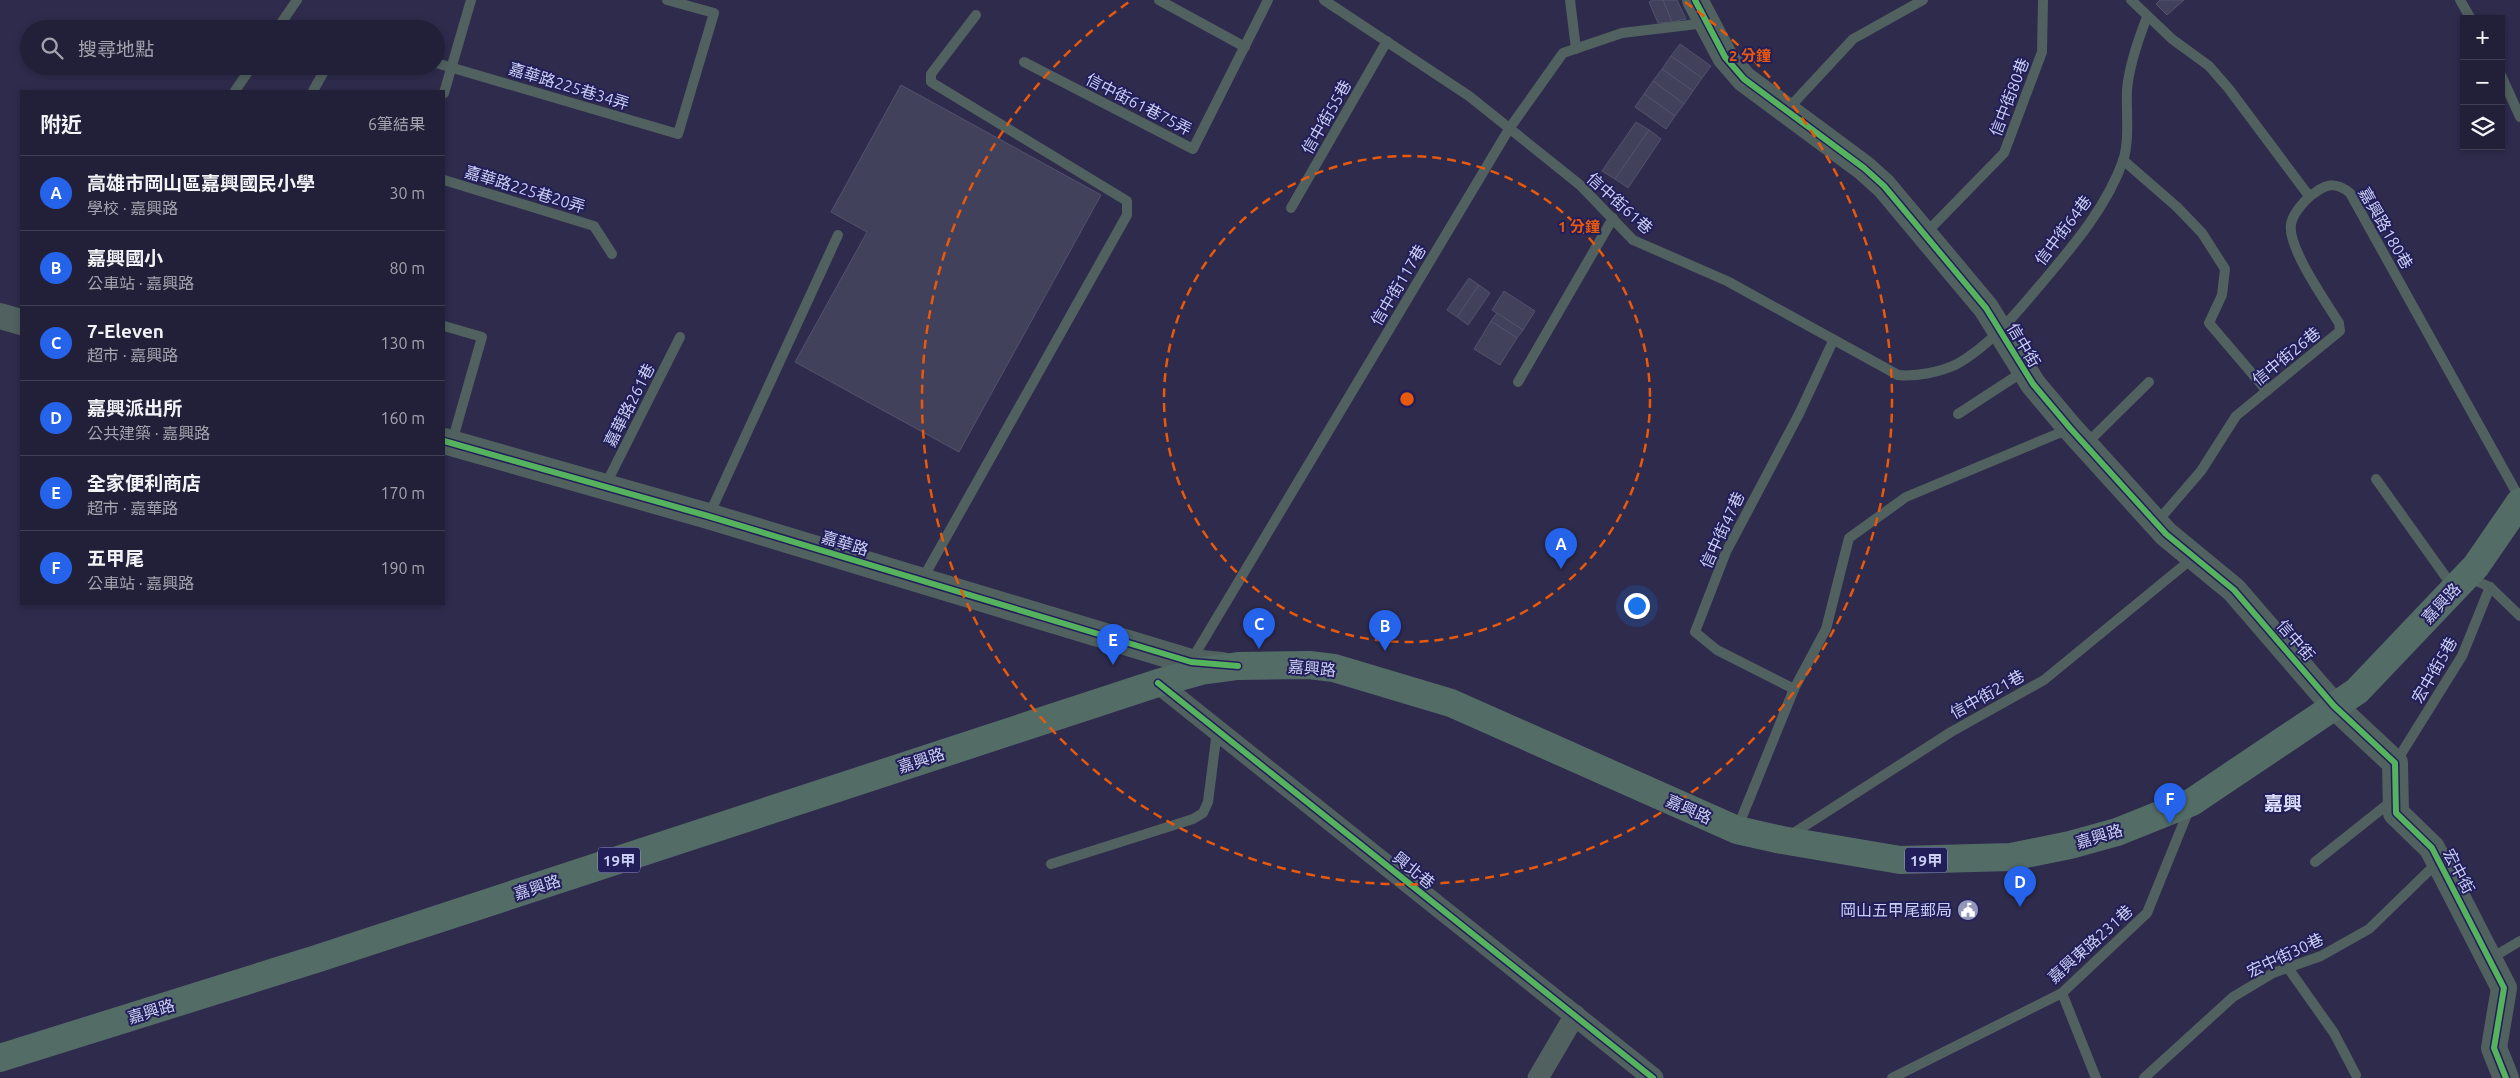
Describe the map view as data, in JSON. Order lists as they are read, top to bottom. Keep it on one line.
{"streets":{"main road":["嘉興路","19甲"],"street":["信中街","嘉華路","興北巷","宏中街"],"lane":["嘉華路225巷34弄","信中街80巷","信中街61巷75弄","信中街55巷","嘉華路225巷20弄","信中街61巷","嘉興路180巷","信中街64巷","信中街117巷","信中街26巷","嘉華路261巷","信中街47巷","宏中街5巷","信中街21巷","嘉興東路231巷","宏中街30巷"]},"crossings":[["信中街80巷","信中街"],["信中街55巷","信中街61巷"],["信中街61巷","信中街64巷"],["信中街61巷","信中街117巷"],["信中街61巷","信中街"],["信中街61巷","信中街47巷"],["嘉興路180巷","信中街26巷"],["嘉興路180巷","嘉興路"],["信中街64巷","信中街"],["信中街117巷","信中街"],["信中街117巷","嘉華路"],["信中街","信中街26巷"],["信中街","嘉興路"],["信中街","信中街21巷"],["嘉華路261巷","嘉華路"],["嘉華路","嘉興路"],["嘉興路","宏中街5巷"],["嘉興路","信中街21巷"],["嘉興路","興北巷"],["嘉興路","嘉興東路231巷"],["宏中街5巷","宏中街"],["宏中街","宏中街30巷"]],"districts":["嘉興"],"places":{"public building":["岡山五甲尾郵局"]},"page":{"map_buttons":["+","−"],"search":"搜尋地點","heading":["附近","6筆結果"],"list":[{"mark":"A","name":"高雄市岡山區嘉興國民小學","note":"學校 · 嘉興路","value":"30 m"},{"mark":"B","name":"嘉興國小","note":"公車站 · 嘉興路","value":"80 m"},{"mark":"C","name":"7-Eleven","note":"超市 · 嘉興路","value":"130 m"},{"mark":"D","name":"嘉興派出所","note":"公共建築 · 嘉興路","value":"160 m"},{"mark":"E","name":"全家便利商店","note":"超市 · 嘉華路","value":"170 m"},{"mark":"F","name":"五甲尾","note":"公車站 · 嘉興路","value":"190 m"}],"pins":["A","C","B","E","F","D"]},"rings":["2 分鐘","1 分鐘"]}
